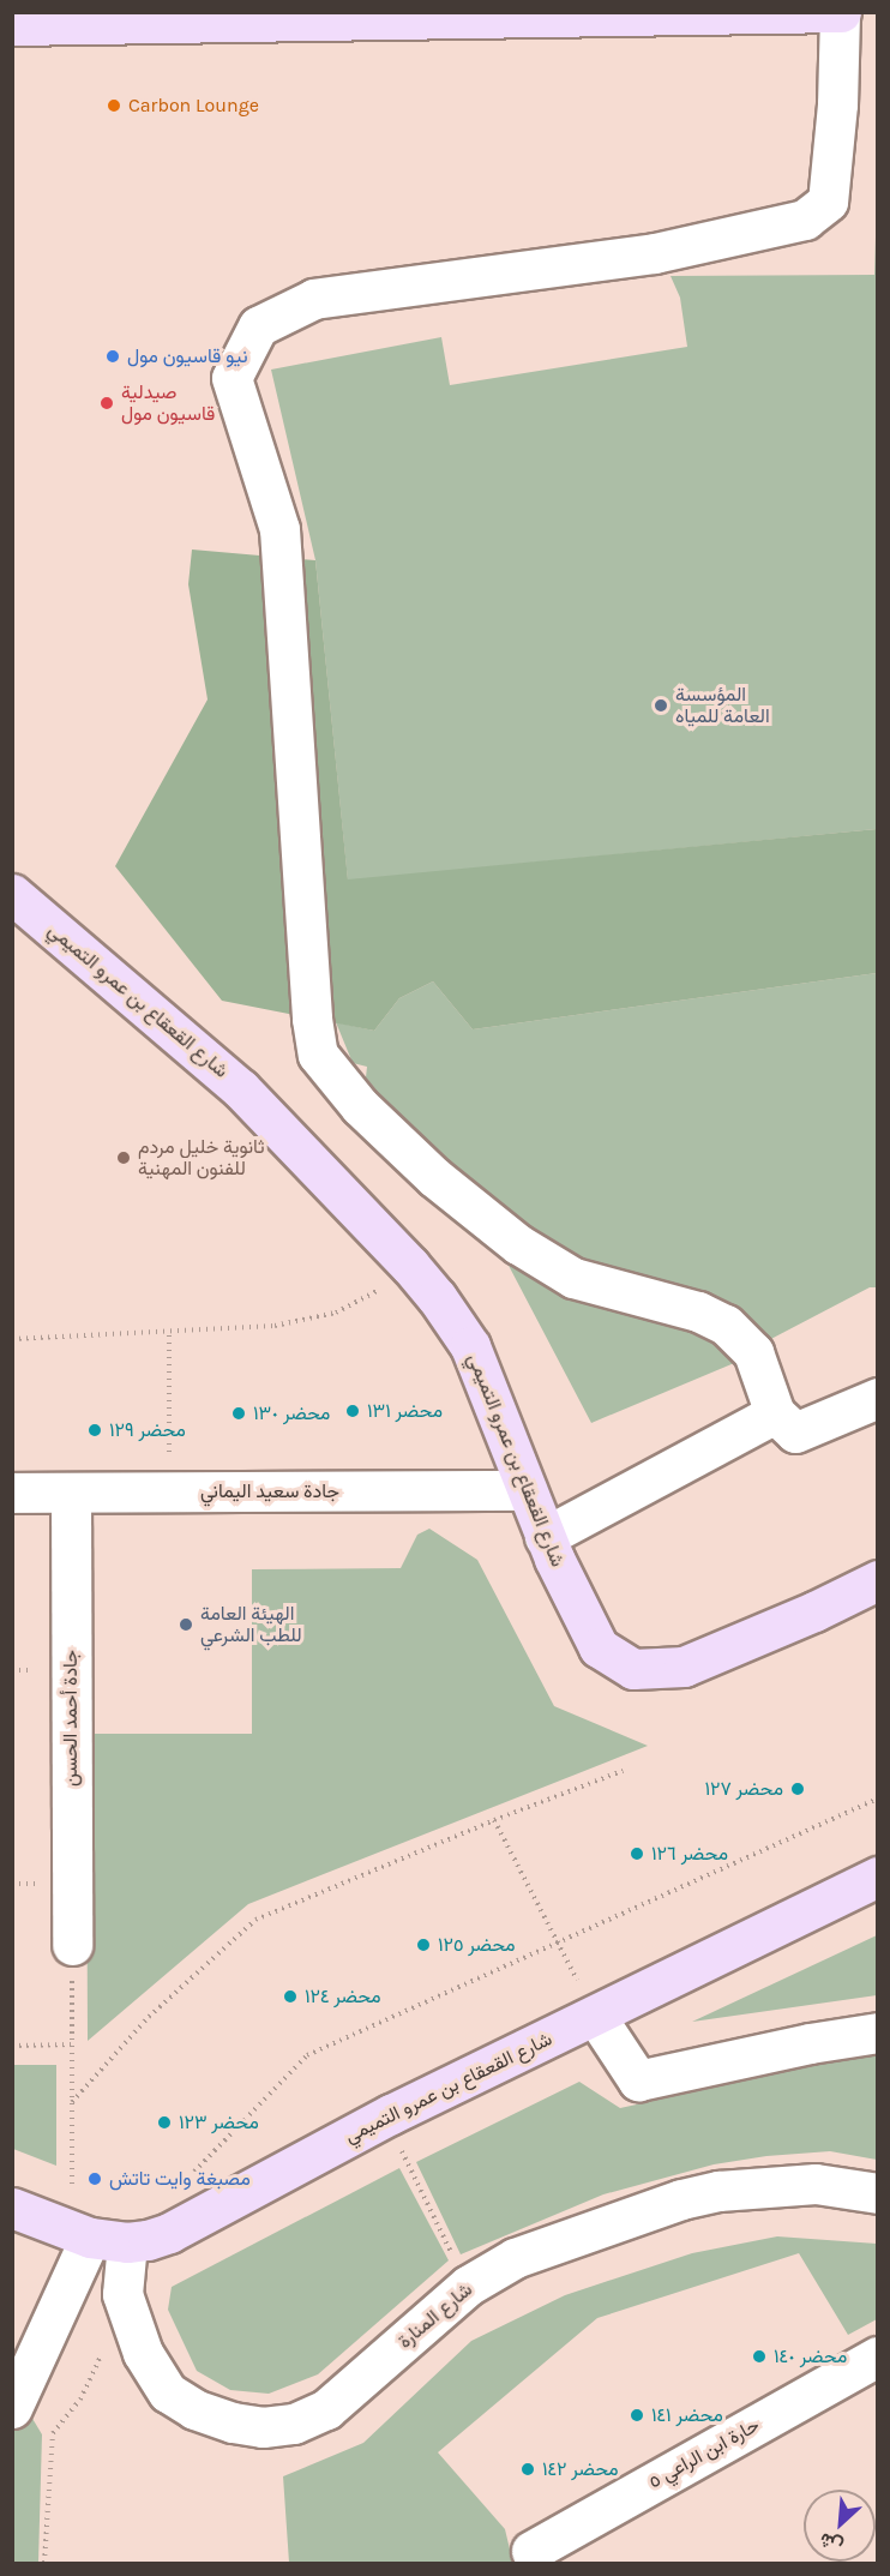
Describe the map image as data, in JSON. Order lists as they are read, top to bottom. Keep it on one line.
{"streets":{"main road":["شارع القعقاع بن عمرو التميمي"],"street":["جادة سعيد اليماني","جادة أحمد الحسن","شارع المنارة","حارة ابن الراعي ٥"]},"crossings":[["شارع القعقاع بن عمرو التميمي","جادة سعيد اليماني"],["شارع القعقاع بن عمرو التميمي","شارع المنارة"],["جادة سعيد اليماني","جادة أحمد الحسن"]],"places":["Carbon Lounge","نيو قاسيون مول","صيدلية قاسيون مول","المؤسسة العامة للمياه","ثانوية خليل مردم للفنون المهنية","محضر ١٣١","محضر ١٣٠","محضر ١٢٩","الهيئة العامة للطب الشرعي","محضر ١٢٧","محضر ١٢٦","محضر ١٢٥","محضر ١٢٤","محضر ١٢٣","مصبغة وايت تاتش","محضر ١٤٠","محضر ١٤١","محضر ١٤٢"],"north":"bottom left"}
